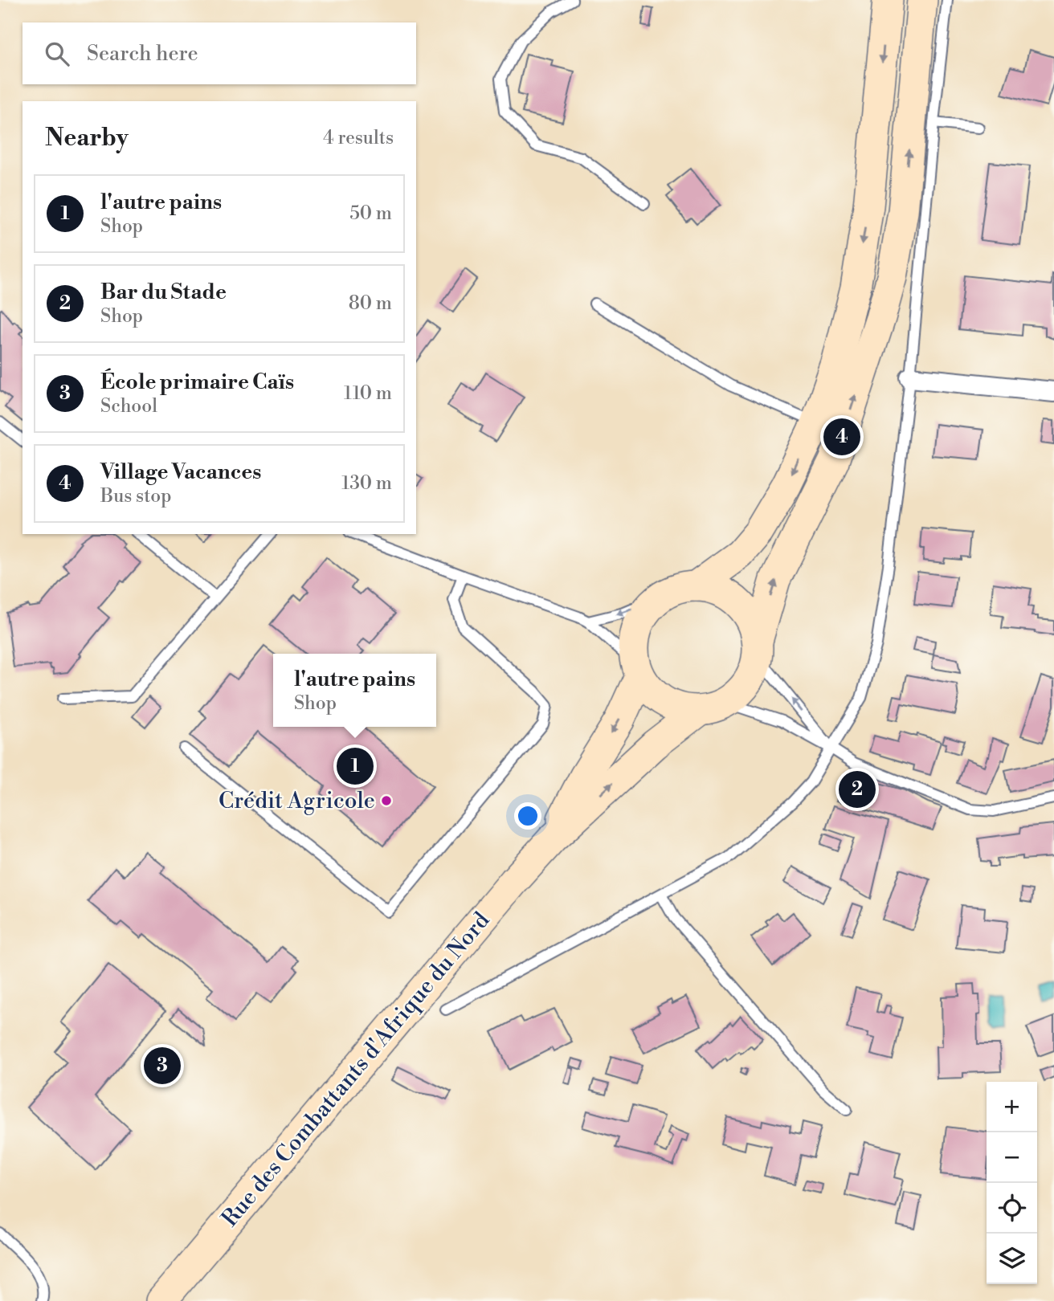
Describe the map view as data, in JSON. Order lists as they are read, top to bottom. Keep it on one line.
{"streets":{"main road":["Rue des Combattants d'Afrique du Nord"]},"places":["Crédit Agricole"],"page":{"search":"Search here","heading":["Nearby","4 results"],"list":[{"mark":"1","name":"l'autre pains","note":"Shop","value":"50 m"},{"mark":"2","name":"Bar du Stade","note":"Shop","value":"80 m"},{"mark":"3","name":"École primaire Caïs","note":"School","value":"110 m"},{"mark":"4","name":"Village Vacances","note":"Bus stop","value":"130 m"}],"pins":["4","1","2","3"],"popup":["l'autre pains","Shop"],"map_buttons":["+","−"]}}
